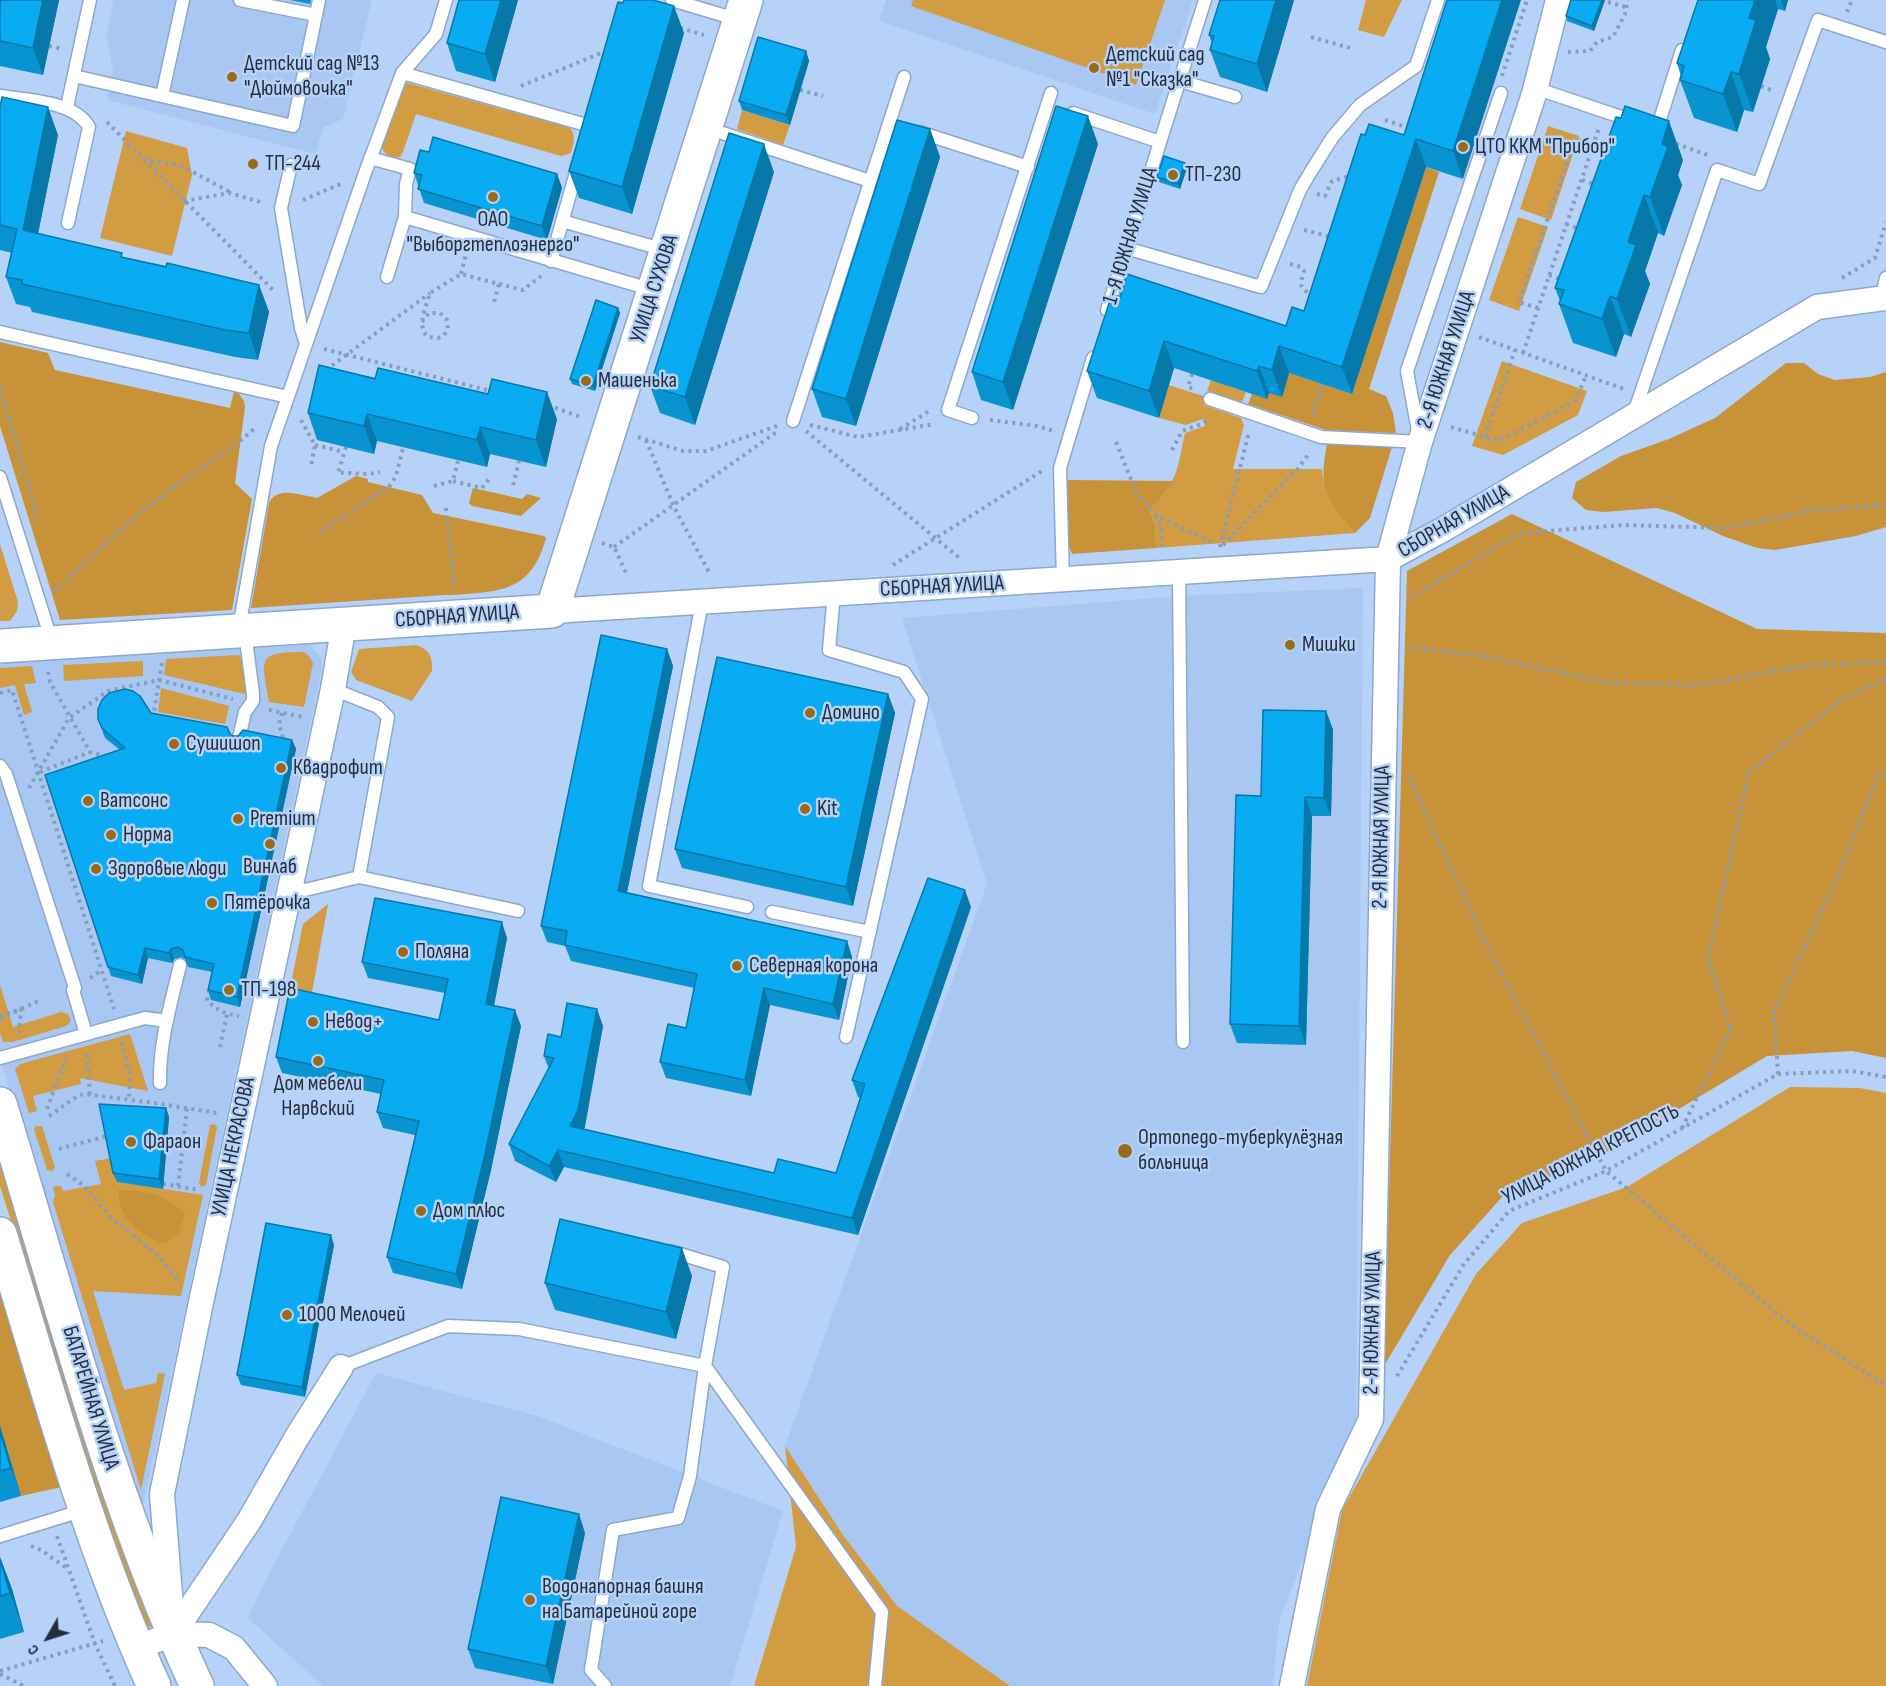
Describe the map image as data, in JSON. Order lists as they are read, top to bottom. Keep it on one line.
{"streets":{"street":["УЛИЦА СУХОВА","2-Я ЮЖНАЯ УЛИЦА","СБОРНАЯ УЛИЦА","УЛИЦА НЕКРАСОВА","БАТАРЕЙНАЯ УЛИЦА"],"lane":["1-Я ЮЖНАЯ УЛИЦА"],"path":["УЛИЦА ЮЖНАЯ КРЕПОСТЬ"]},"crossings":[["УЛИЦА СУХОВА","СБОРНАЯ УЛИЦА"],["2-Я ЮЖНАЯ УЛИЦА","СБОРНАЯ УЛИЦА"],["СБОРНАЯ УЛИЦА","УЛИЦА НЕКРАСОВА"],["УЛИЦА НЕКРАСОВА","БАТАРЕЙНАЯ УЛИЦА"]],"places":["Детский сад №1 \"Сказка\"","Детский сад №13 \"Дюймовочка\"","ЦТО ККМ \"Прибор\"","ТП-244","ТП-230","ОАО \"Выборгтеплоэнерго\"","Машенька","Мишки","Домино","Сушишоп","Квадрофит","Ватсонс","Kit","Premium","Норма","Винлаб","Здоровые люди","Пятёрочка","Поляна","Северная корона","ТП-198","Невод+","Дом мебели Нарвский","Фараон","Ортопедо-туберкулёзная больница","Дом плюс","1000 Мелочей","Водонапорная башня на Батарейной горе"],"north":"bottom left"}
